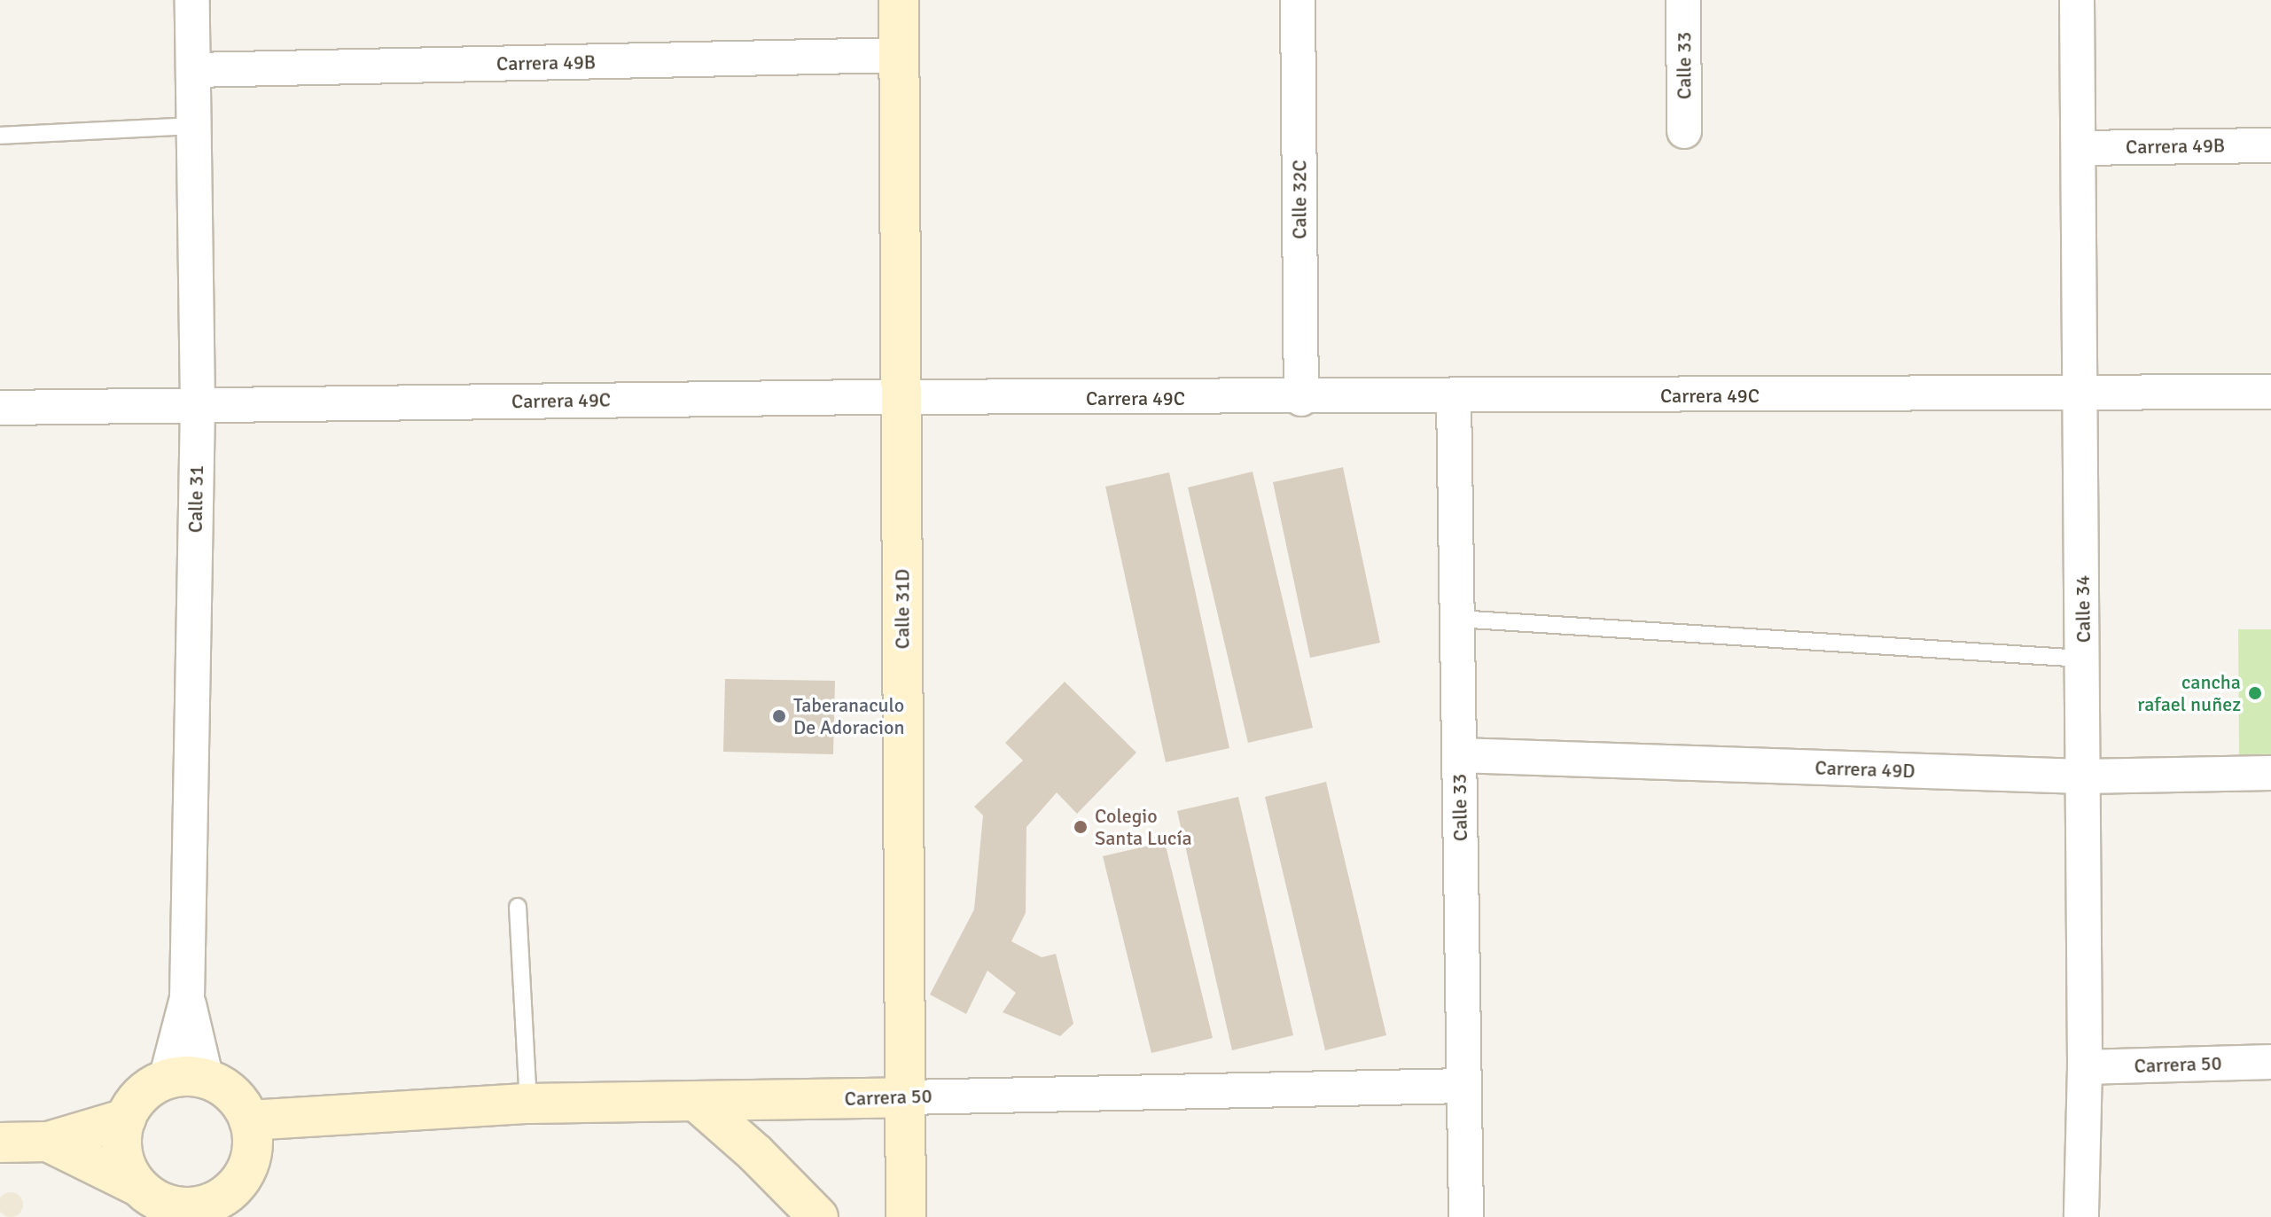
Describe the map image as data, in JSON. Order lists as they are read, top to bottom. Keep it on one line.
{"streets":{"street":["Carrera 49B","Calle 33","Calle 32C","Carrera 49C","Calle 31","Calle 31D","Calle 34","Carrera 49D","Carrera 50"]},"crossings":[["Carrera 49B","Calle 31"],["Carrera 49B","Calle 31D"],["Carrera 49B","Calle 34"],["Calle 33","Carrera 49C"],["Calle 33","Carrera 49D"],["Calle 33","Carrera 50"],["Calle 32C","Carrera 49C"],["Carrera 49C","Calle 31"],["Carrera 49C","Calle 31D"],["Carrera 49C","Calle 34"],["Calle 31","Carrera 50"],["Calle 31D","Carrera 50"],["Calle 34","Carrera 49D"],["Calle 34","Carrera 50"]],"places":["cancha rafael nuñez","Taberanaculo De Adoracion","Colegio Santa Lucía"]}
